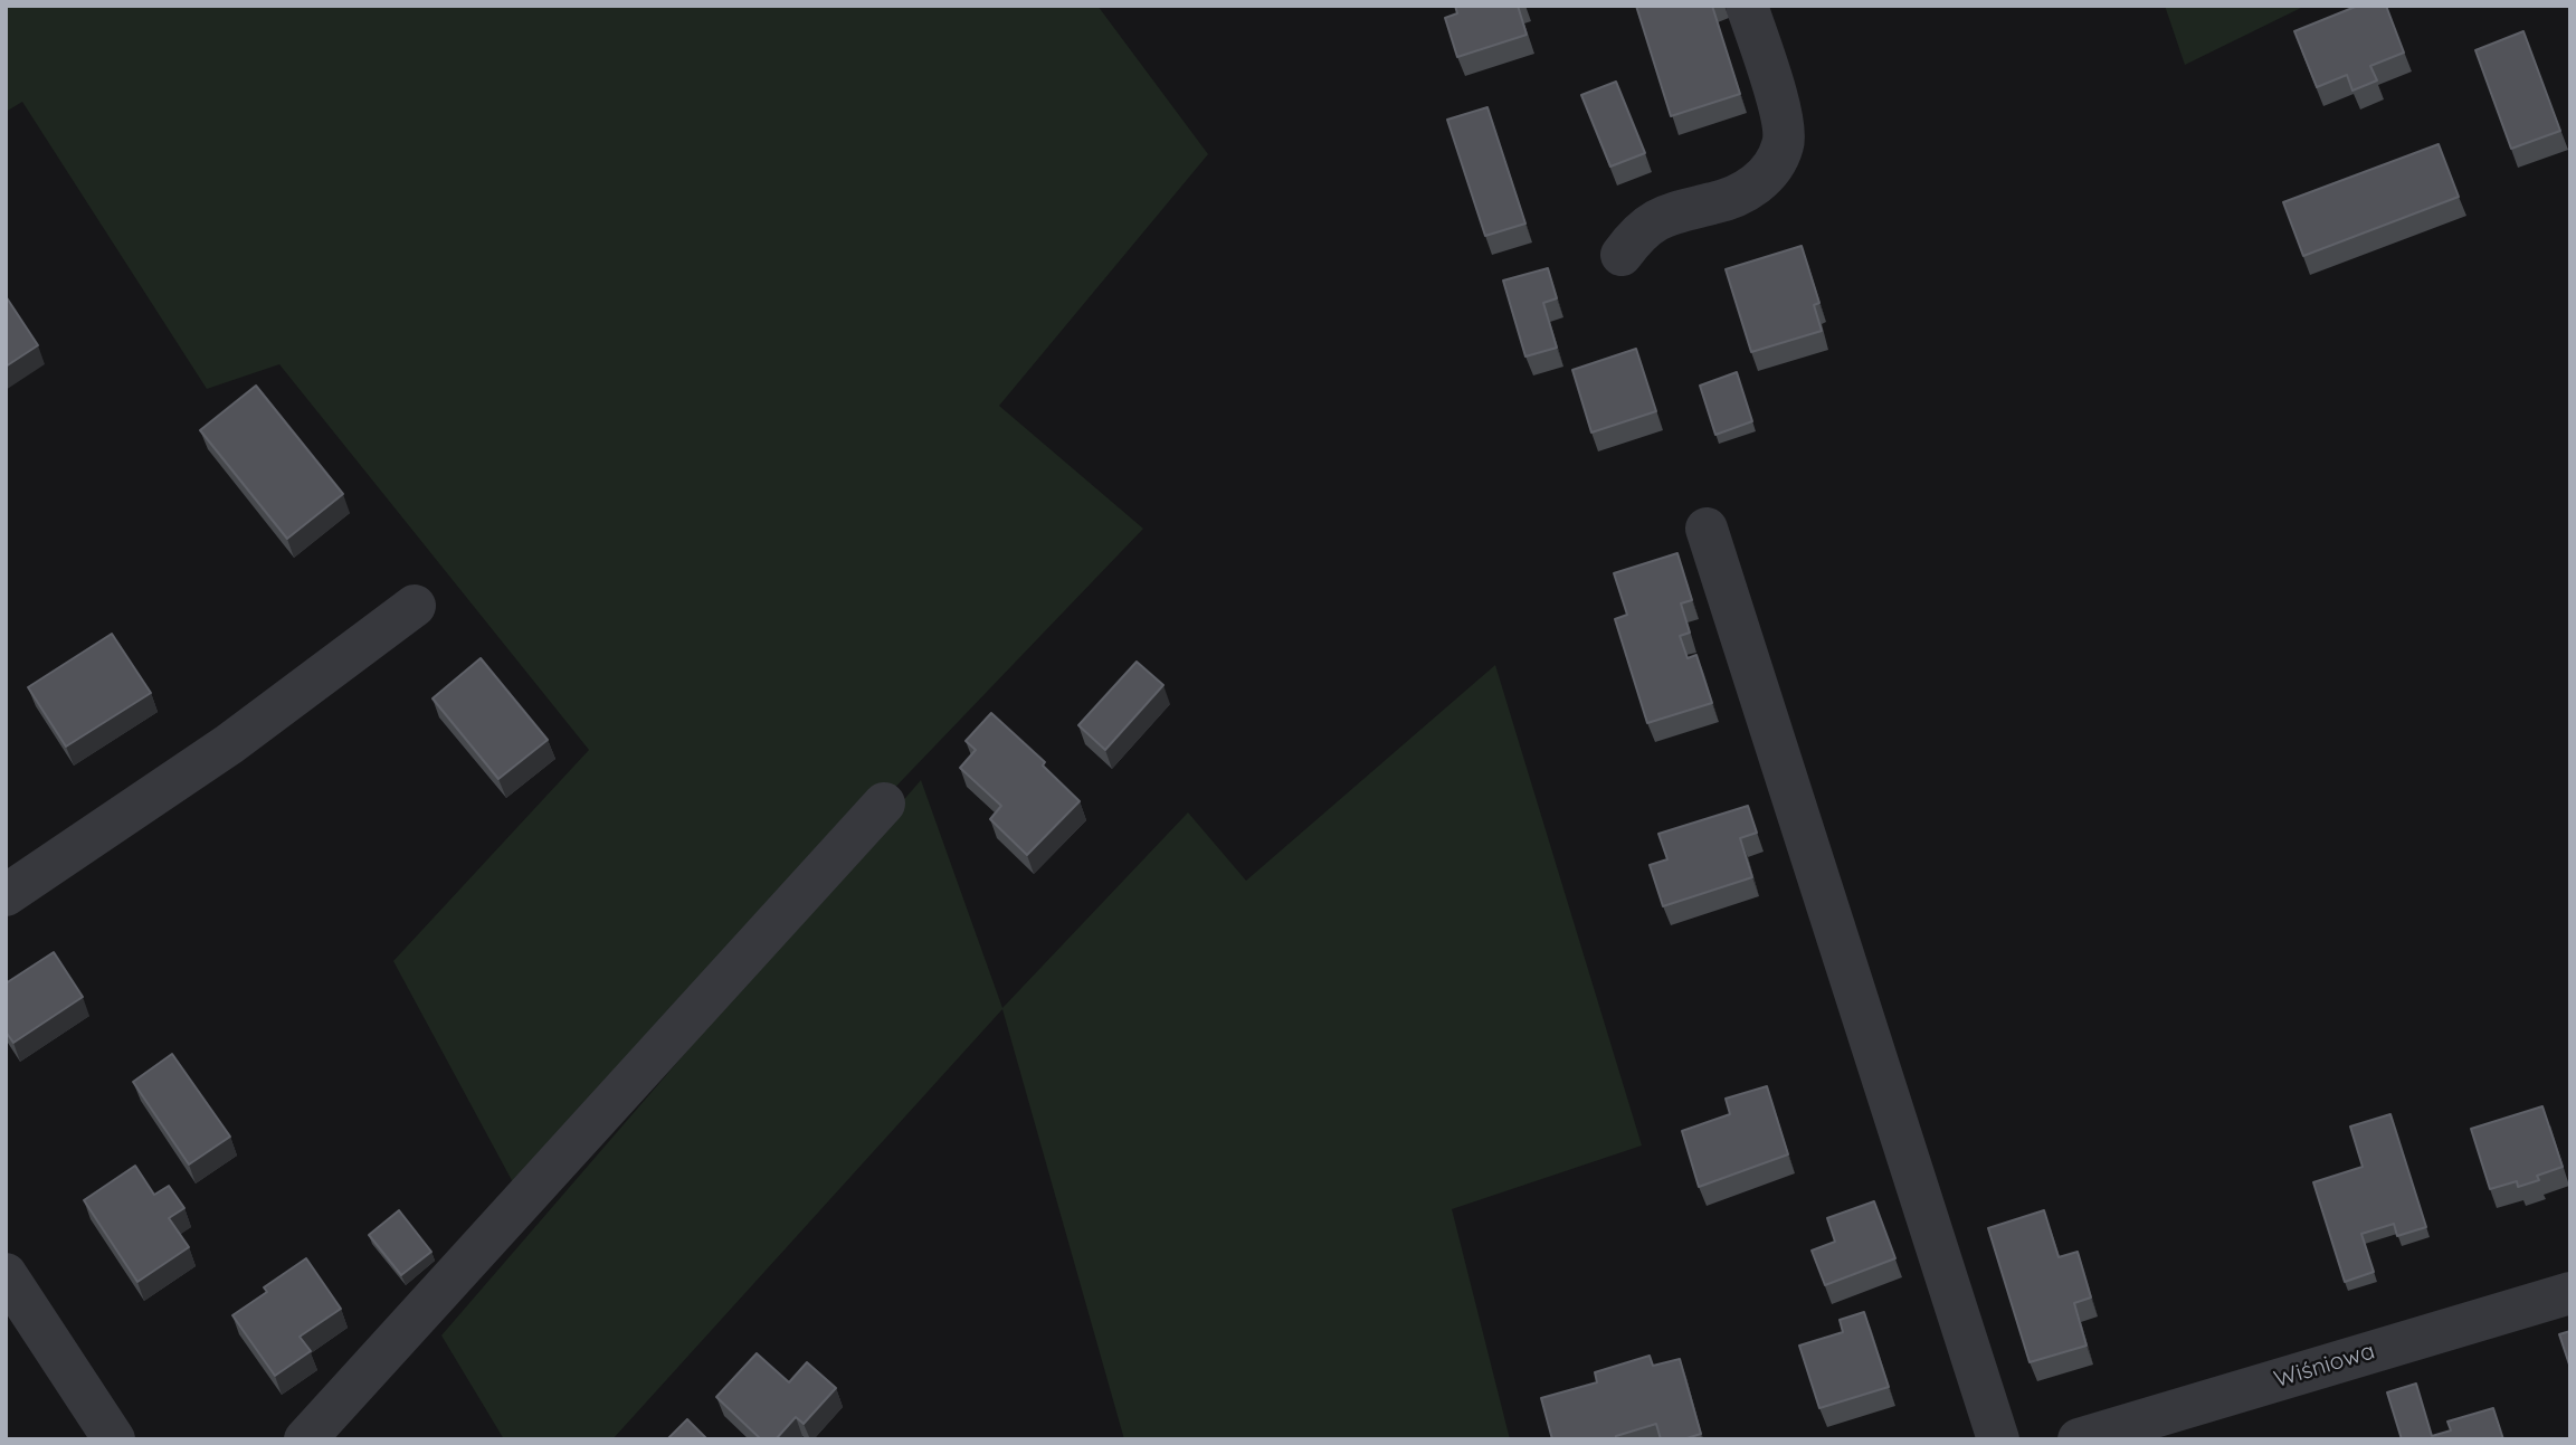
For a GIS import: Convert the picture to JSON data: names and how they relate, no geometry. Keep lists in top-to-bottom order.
{
  "streets": {
    "street": ["Wiśniowa"]
  }
}
